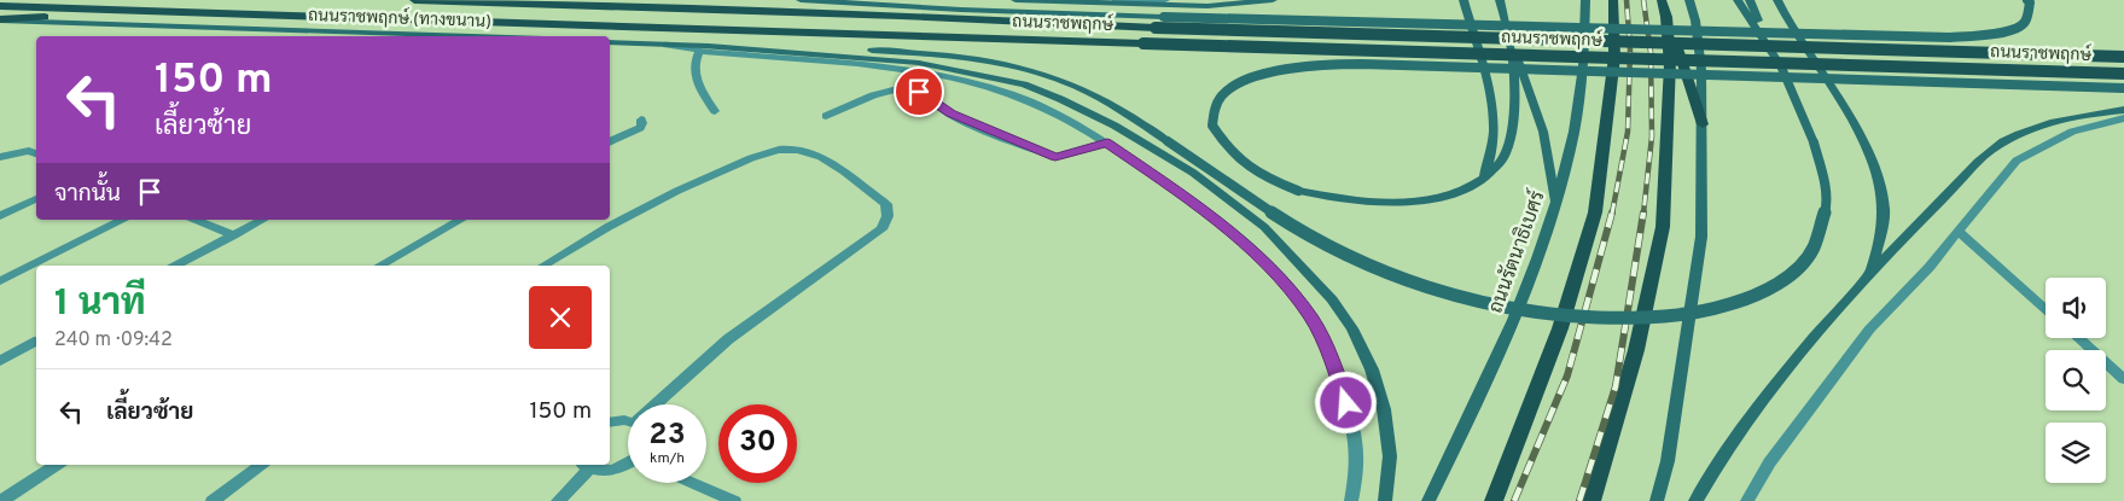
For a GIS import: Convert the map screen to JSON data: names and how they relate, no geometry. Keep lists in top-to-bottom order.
{
  "streets": {
    "main road": ["ถนนราชพฤกษ์ (ทางขนาน)", "ถนนราชพฤกษ์", "ถนนรัตนาธิเบศร์"]
  },
  "page": {
    "turn": ["150 m", "เลี้ยวซ้าย"],
    "then": "จากนั้น",
    "heading": ["1 นาที", "240 m · 09:42"],
    "list": [
      {
        "name": "เลี้ยวซ้าย",
        "value": "150 m"
      }
    ],
    "speed": "23 km/h",
    "limit": "30"
  }
}
